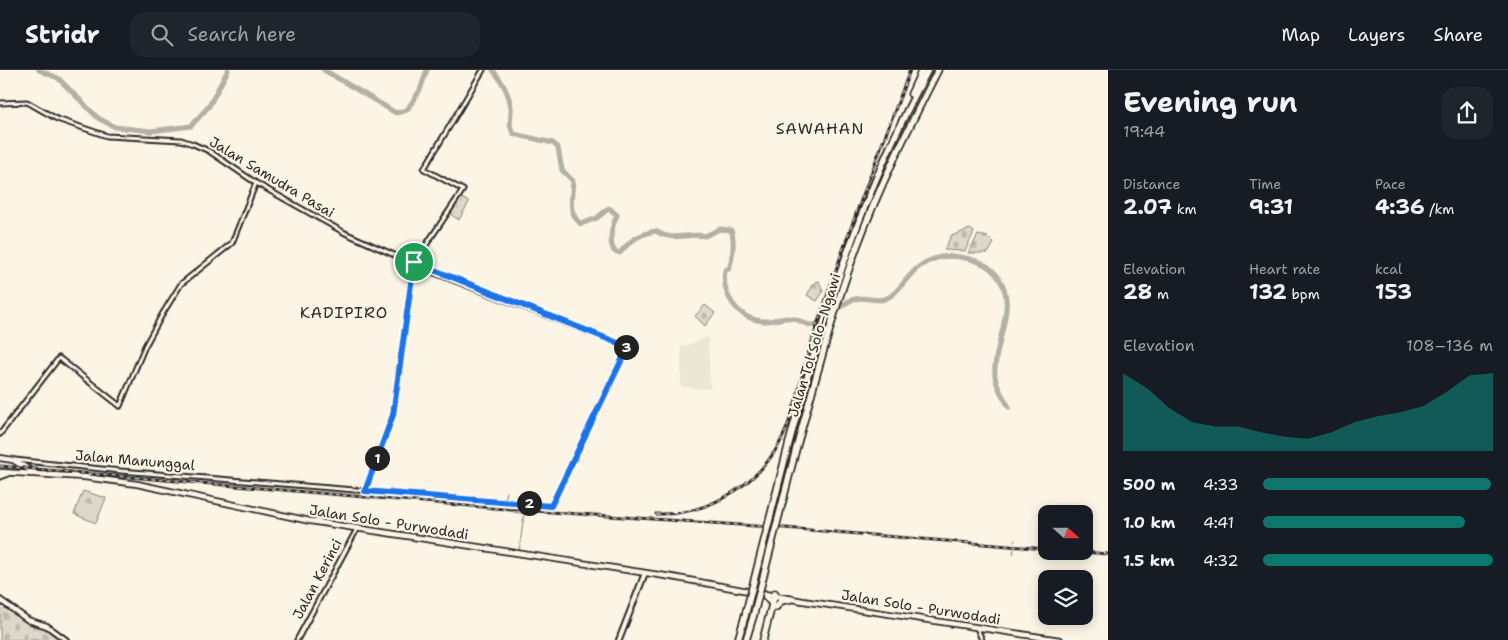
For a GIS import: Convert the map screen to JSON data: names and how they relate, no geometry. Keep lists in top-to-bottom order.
{
  "streets": {
    "highway": ["Jalan Tol Solo–Ngawi"],
    "main road": ["Jalan Manunggal", "Jalan Solo - Purwodadi"],
    "street": ["Jalan Samudra Pasai", "Jalan Kerinci"]
  },
  "crossings": [
    ["Jalan Samudra Pasai", "Jalan Manunggal"],
    ["Jalan Manunggal", "Jalan Solo - Purwodadi"],
    ["Jalan Solo - Purwodadi", "Jalan Kerinci"]
  ],
  "districts": ["SAWAHAN", "KADIPIRO"],
  "north": "right",
  "page": {
    "header": "Stridr",
    "search": "Search here",
    "nav": ["Map", "Layers", "Share"],
    "heading": ["Evening run", "19:44"],
    "stats": [
      ["Distance", "2.07 km"],
      ["Time", "9:31"],
      ["Pace", "4:36 /km"],
      ["Elevation", "28 m"],
      ["Heart rate", "132 bpm"],
      ["kcal", "153"]
    ],
    "chart": ["Elevation", "108–136 m"],
    "pins": ["3", "1", "2"],
    "list": [
      {
        "name": "500 m",
        "note": "4:33"
      },
      {
        "name": "1.0 km",
        "note": "4:41"
      },
      {
        "name": "1.5 km",
        "note": "4:32"
      }
    ]
  }
}
